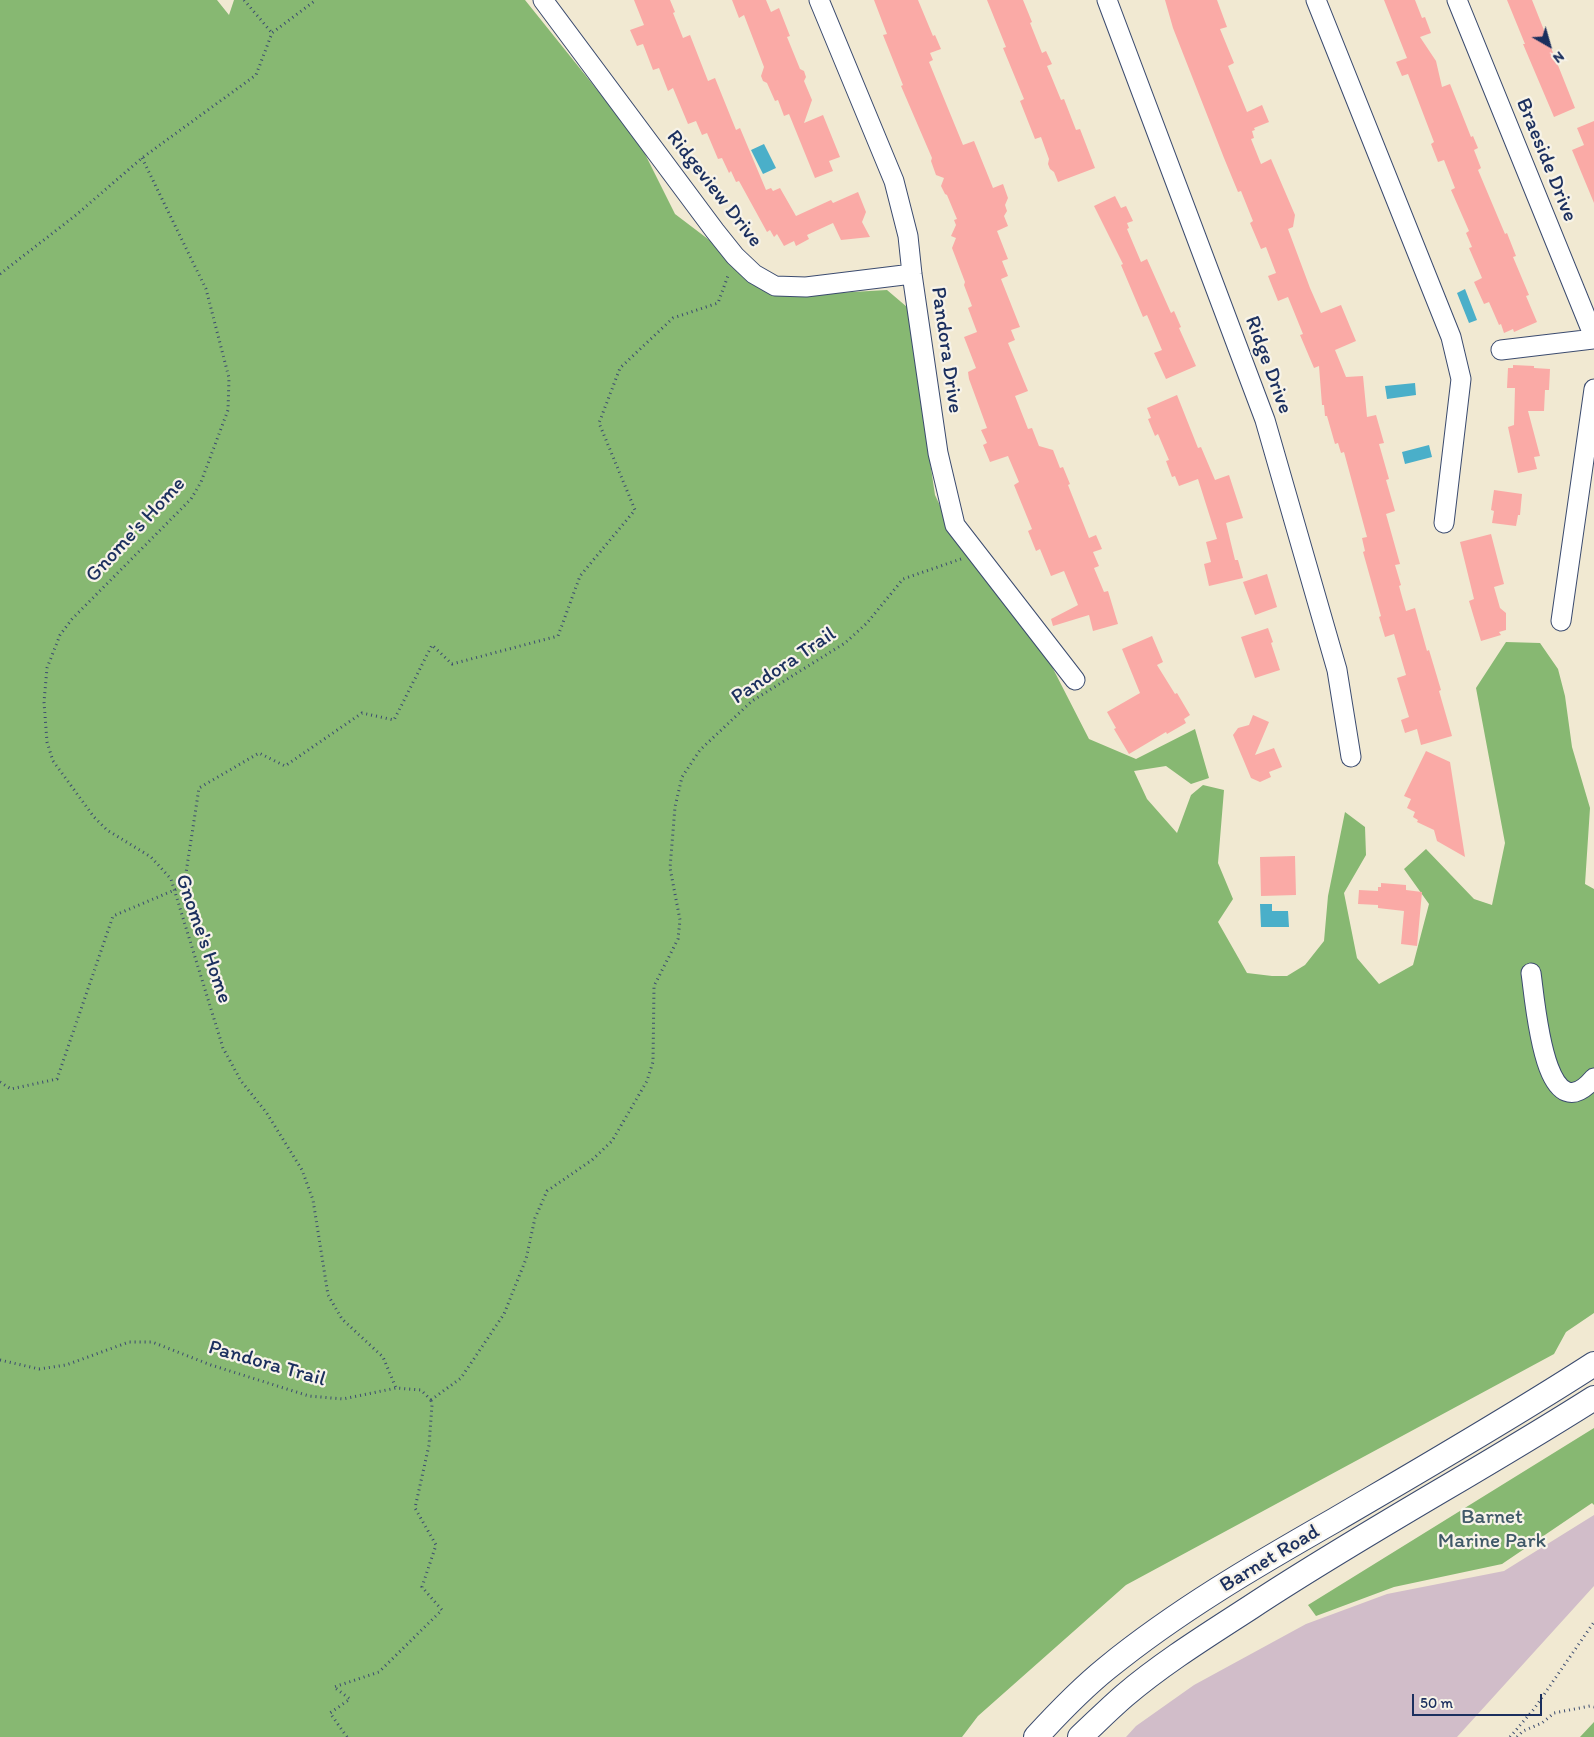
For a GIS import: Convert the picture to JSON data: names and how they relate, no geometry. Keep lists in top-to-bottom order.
{
  "streets": {
    "main road": ["Barnet Road"],
    "street": [
      "Braeside Drive",
      "Ridgeview Drive",
      "Pandora Drive",
      "Ridge Drive"
    ],
    "path": ["Gnome's Home", "Pandora Trail"]
  },
  "crossings": [
    ["Ridgeview Drive", "Pandora Drive"],
    ["Pandora Drive", "Pandora Trail"],
    ["Gnome's Home", "Pandora Trail"]
  ],
  "parks": ["Barnet Marine Park"],
  "scale_bar": "50 m",
  "north": "bottom right"
}
